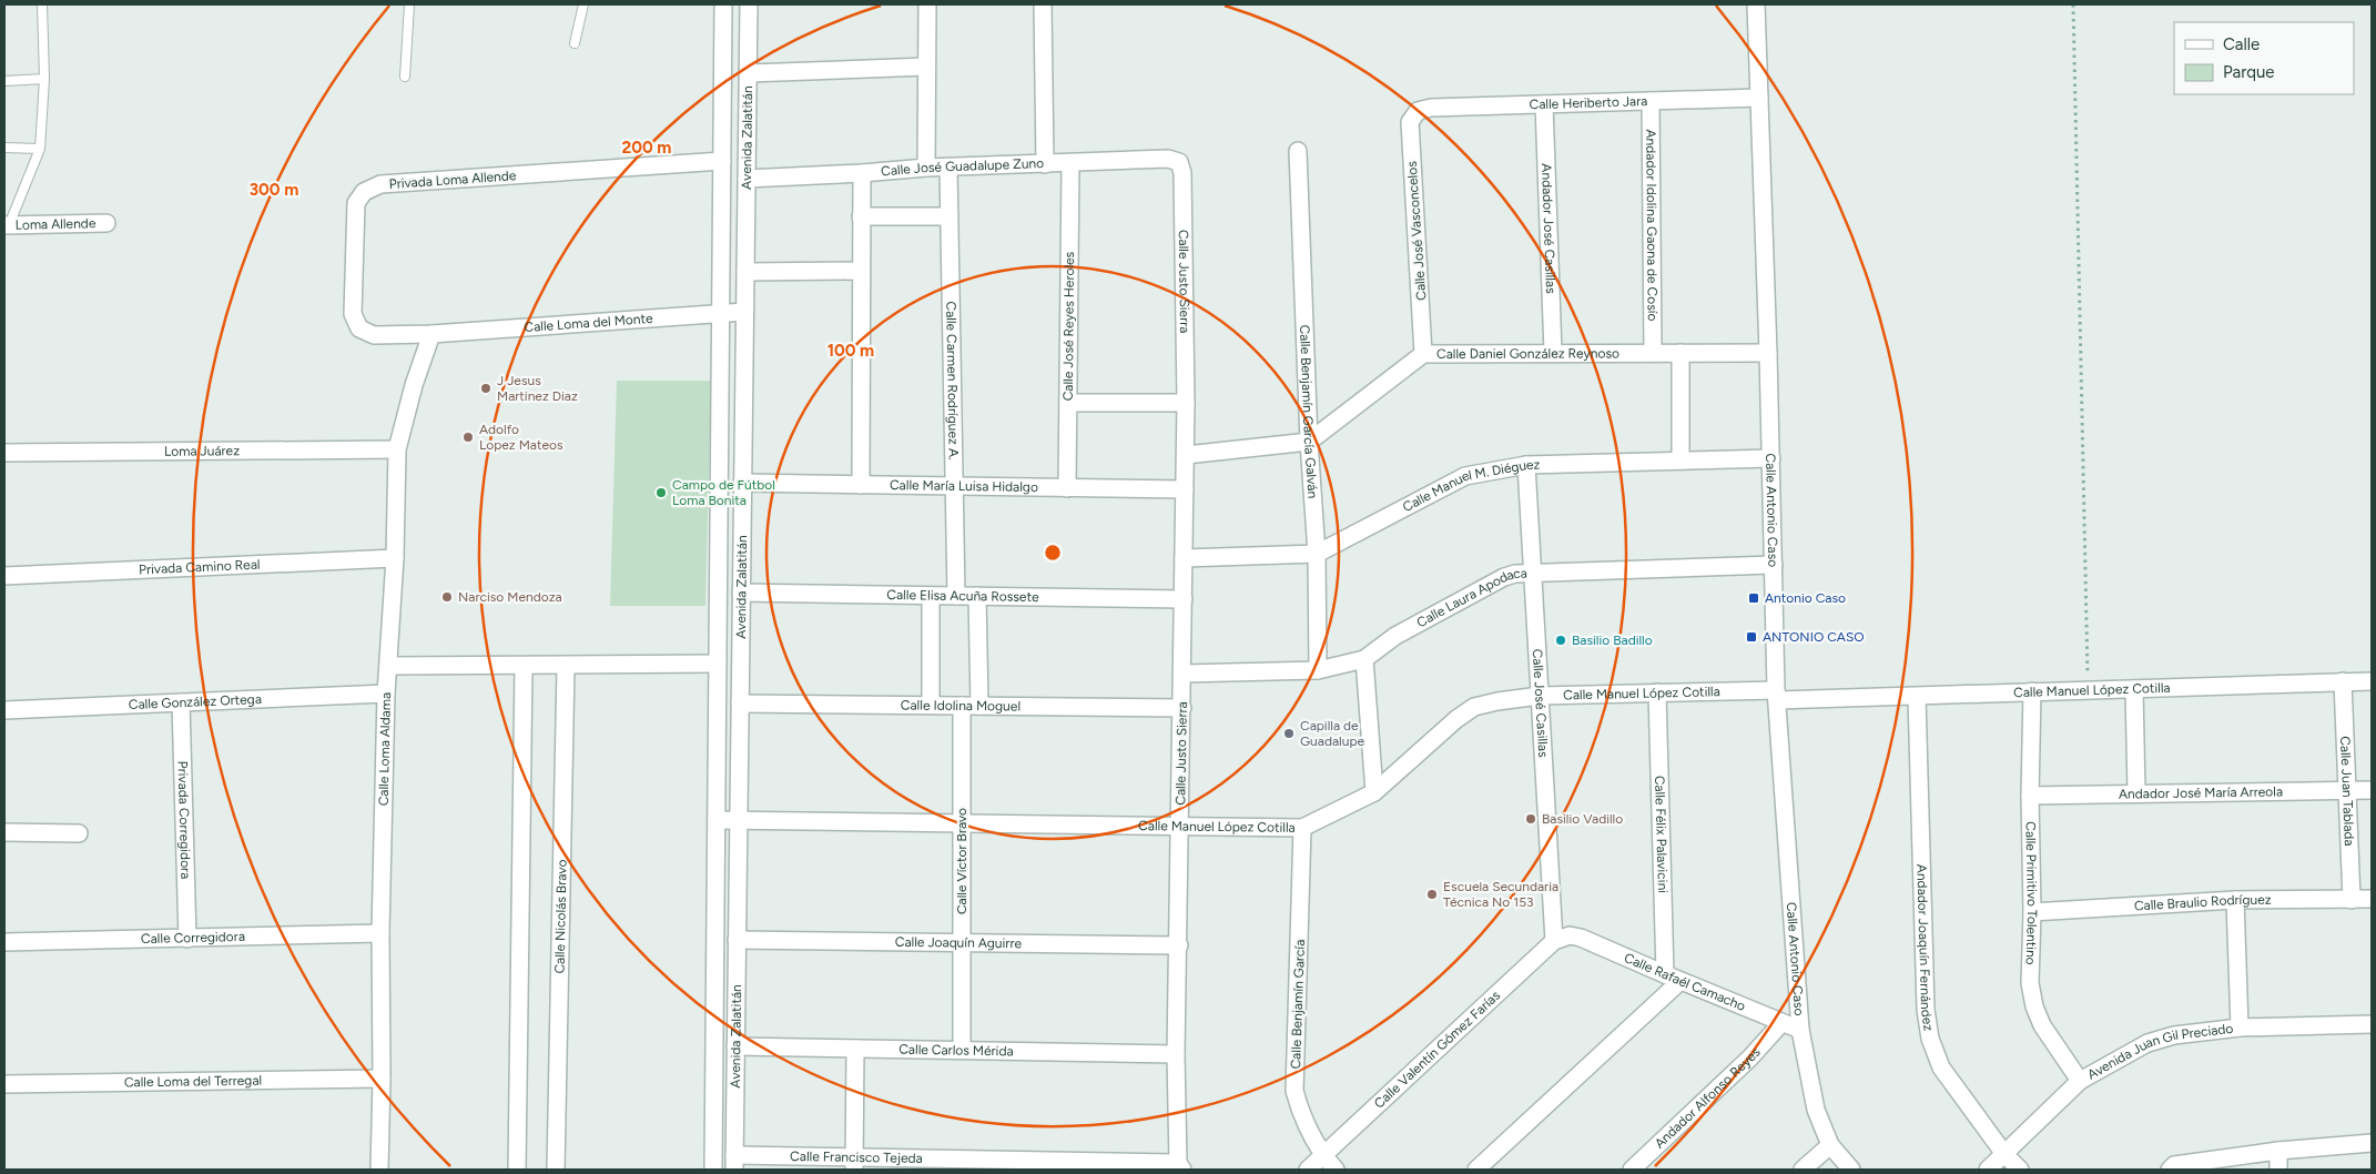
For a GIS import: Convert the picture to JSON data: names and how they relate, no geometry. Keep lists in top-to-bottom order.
{
  "streets": {
    "street": [
      "Calle Heriberto Jara",
      "Avenida Zalatitán",
      "Calle José Guadalupe Zuno",
      "Privada Loma Allende",
      "Loma Allende",
      "Andador Idolina Gaona de Cosío",
      "Andador José Casillas",
      "Calle José Vasconcelos",
      "Calle Justo Sierra",
      "Calle Loma del Monte",
      "Calle José Reyes Heroles",
      "Calle Daniel González Reynoso",
      "Calle Carmen Rodríguez A.",
      "Calle Benjamín García Galván",
      "Loma Juárez",
      "Calle María Luisa Hidalgo",
      "Calle Manuel M. Diéguez",
      "Calle Antonio Caso",
      "Privada Camino Real",
      "Calle Elisa Acuña Rossete",
      "Calle Laura Apodaca",
      "Calle Manuel López Cotilla",
      "Calle González Ortega",
      "Calle José Casillas",
      "Calle Idolina Moguel",
      "Calle Loma Aldama",
      "Calle Juan Tablada",
      "Andador José María Arreola",
      "Privada Corregidora",
      "Calle Félix Palavicini",
      "Calle Víctor Bravo",
      "Calle Primitivo Tolentino",
      "Calle Braulio Rodríguez",
      "Calle Nicolás Bravo",
      "Calle Corregidora",
      "Calle Joaquín Aguirre",
      "Andador Joaquín Fernández",
      "Calle Rafaél Camacho",
      "Calle Benjamín García",
      "Calle Carlos Mérida",
      "Calle Valentín Gómez Farías",
      "Avenida Juan Gil Preciado",
      "Calle Loma del Terregal",
      "Andador Alfonso Reyes",
      "Calle Francisco Tejeda"
    ]
  },
  "crossings": [
    ["Calle Heriberto Jara", "Andador Idolina Gaona de Cosío"],
    ["Calle Heriberto Jara", "Andador José Casillas"],
    ["Calle Heriberto Jara", "Calle José Vasconcelos"],
    ["Calle Heriberto Jara", "Calle Antonio Caso"],
    ["Avenida Zalatitán", "Calle José Guadalupe Zuno"],
    ["Avenida Zalatitán", "Privada Loma Allende"],
    ["Avenida Zalatitán", "Calle Loma del Monte"],
    ["Avenida Zalatitán", "Calle María Luisa Hidalgo"],
    ["Avenida Zalatitán", "Calle Elisa Acuña Rossete"],
    ["Avenida Zalatitán", "Calle Manuel López Cotilla"],
    ["Avenida Zalatitán", "Calle Idolina Moguel"],
    ["Avenida Zalatitán", "Calle Joaquín Aguirre"],
    ["Avenida Zalatitán", "Calle Carlos Mérida"],
    ["Avenida Zalatitán", "Calle Francisco Tejeda"],
    ["Calle José Guadalupe Zuno", "Calle Justo Sierra"],
    ["Calle José Guadalupe Zuno", "Calle José Reyes Heroles"],
    ["Calle José Guadalupe Zuno", "Calle Carmen Rodríguez A."],
    ["Privada Loma Allende", "Calle Loma del Monte"],
    ["Privada Loma Allende", "Calle Loma Aldama"],
    ["Andador Idolina Gaona de Cosío", "Calle Daniel González Reynoso"],
    ["Andador José Casillas", "Calle Daniel González Reynoso"],
    ["Calle José Vasconcelos", "Calle Daniel González Reynoso"],
    ["Calle Justo Sierra", "Calle María Luisa Hidalgo"],
    ["Calle Justo Sierra", "Calle Manuel M. Diéguez"],
    ["Calle Justo Sierra", "Calle Elisa Acuña Rossete"],
    ["Calle Justo Sierra", "Calle Laura Apodaca"],
    ["Calle Justo Sierra", "Calle Manuel López Cotilla"],
    ["Calle Justo Sierra", "Calle Idolina Moguel"],
    ["Calle Justo Sierra", "Calle Joaquín Aguirre"],
    ["Calle Justo Sierra", "Calle Carlos Mérida"],
    ["Calle Justo Sierra", "Calle Francisco Tejeda"],
    ["Calle Loma del Monte", "Calle Loma Aldama"],
    ["Calle José Reyes Heroles", "Calle María Luisa Hidalgo"],
    ["Calle Daniel González Reynoso", "Calle Benjamín García Galván"],
    ["Calle Daniel González Reynoso", "Calle Antonio Caso"],
    ["Calle Carmen Rodríguez A.", "Calle María Luisa Hidalgo"],
    ["Calle Carmen Rodríguez A.", "Calle Elisa Acuña Rossete"],
    ["Calle Benjamín García Galván", "Calle Manuel M. Diéguez"],
    ["Calle Benjamín García Galván", "Calle Laura Apodaca"],
    ["Loma Juárez", "Calle Loma Aldama"],
    ["Calle Manuel M. Diéguez", "Calle Antonio Caso"],
    ["Calle Manuel M. Diéguez", "Calle José Casillas"],
    ["Calle Antonio Caso", "Calle Laura Apodaca"],
    ["Calle Antonio Caso", "Calle Manuel López Cotilla"],
    ["Calle Antonio Caso", "Calle Rafaél Camacho"],
    ["Privada Camino Real", "Calle Loma Aldama"],
    ["Calle Laura Apodaca", "Calle José Casillas"],
    ["Calle Manuel López Cotilla", "Calle José Casillas"],
    ["Calle Manuel López Cotilla", "Calle Juan Tablada"],
    ["Calle Manuel López Cotilla", "Calle Félix Palavicini"],
    ["Calle Manuel López Cotilla", "Calle Víctor Bravo"],
    ["Calle Manuel López Cotilla", "Calle Primitivo Tolentino"],
    ["Calle Manuel López Cotilla", "Andador Joaquín Fernández"],
    ["Calle Manuel López Cotilla", "Calle Benjamín García"],
    ["Calle González Ortega", "Calle Loma Aldama"],
    ["Calle González Ortega", "Privada Corregidora"],
    ["Calle José Casillas", "Calle Rafaél Camacho"],
    ["Calle José Casillas", "Calle Valentín Gómez Farías"],
    ["Calle Idolina Moguel", "Calle Víctor Bravo"],
    ["Calle Loma Aldama", "Calle Corregidora"],
    ["Calle Loma Aldama", "Calle Loma del Terregal"],
    ["Calle Juan Tablada", "Andador José María Arreola"],
    ["Calle Juan Tablada", "Calle Braulio Rodríguez"],
    ["Andador José María Arreola", "Calle Primitivo Tolentino"],
    ["Privada Corregidora", "Calle Corregidora"],
    ["Calle Félix Palavicini", "Calle Rafaél Camacho"],
    ["Calle Víctor Bravo", "Calle Joaquín Aguirre"],
    ["Calle Víctor Bravo", "Calle Carlos Mérida"],
    ["Calle Primitivo Tolentino", "Calle Braulio Rodríguez"],
    ["Calle Primitivo Tolentino", "Avenida Juan Gil Preciado"],
    ["Andador Joaquín Fernández", "Avenida Juan Gil Preciado"],
    ["Calle Rafaél Camacho", "Calle Valentín Gómez Farías"],
    ["Calle Rafaél Camacho", "Andador Alfonso Reyes"],
    ["Calle Benjamín García", "Calle Valentín Gómez Farías"]
  ],
  "places": {
    "other": [
      "J Jesus Martinez Diaz",
      "Adolfo Lopez Mateos",
      "Campo de Fútbol Loma Bonita",
      "Narciso Mendoza",
      "Basilio Badillo",
      "Capilla de Guadalupe",
      "Basilio Vadillo",
      "Escuela Secundaria Técnica No 153"
    ],
    "transit": ["Antonio Caso", "ANTONIO CASO"]
  },
  "legend": ["Calle", "Parque"],
  "rings": ["200 m", "300 m", "100 m"]
}
